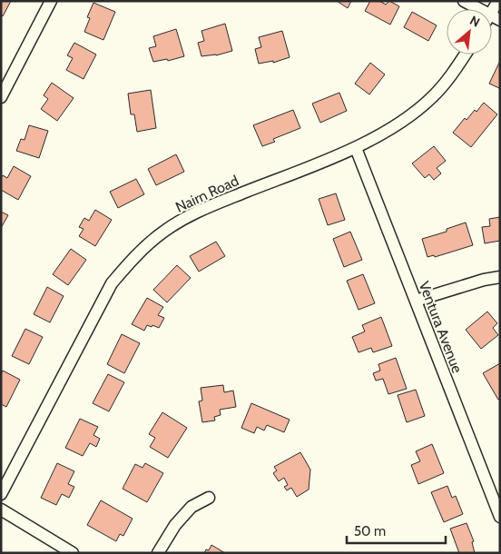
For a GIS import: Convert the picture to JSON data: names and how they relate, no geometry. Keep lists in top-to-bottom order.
{
  "streets": {
    "street": ["Nairn Road", "Ventura Avenue"]
  },
  "crossings": [
    ["Nairn Road", "Ventura Avenue"]
  ],
  "scale_bar": "50 m",
  "north": "top right"
}
